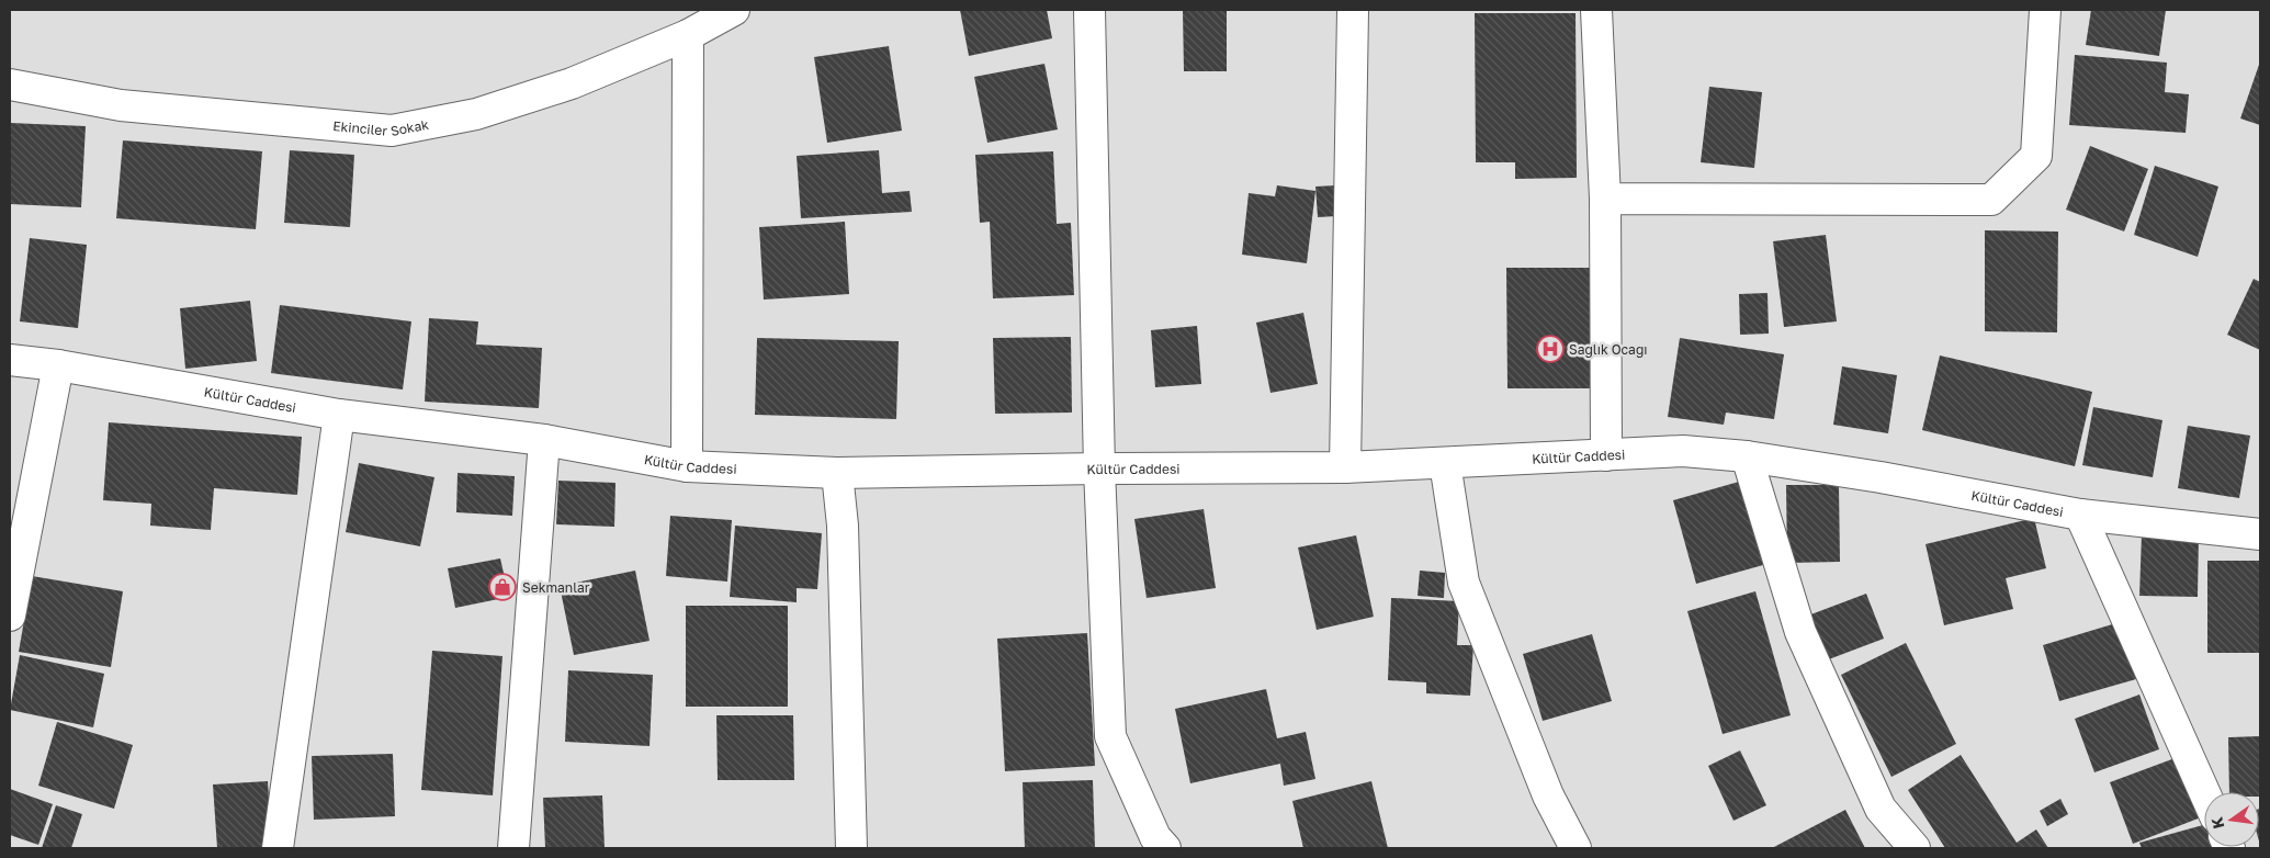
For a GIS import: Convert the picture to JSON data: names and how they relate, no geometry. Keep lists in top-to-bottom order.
{
  "streets": {
    "street": ["Ekinciler Sokak", "Kültür Caddesi"]
  },
  "places": {
    "hospital": ["Saglık Ocagı"],
    "shop": ["Sekmanlar"]
  },
  "north": "left"
}
